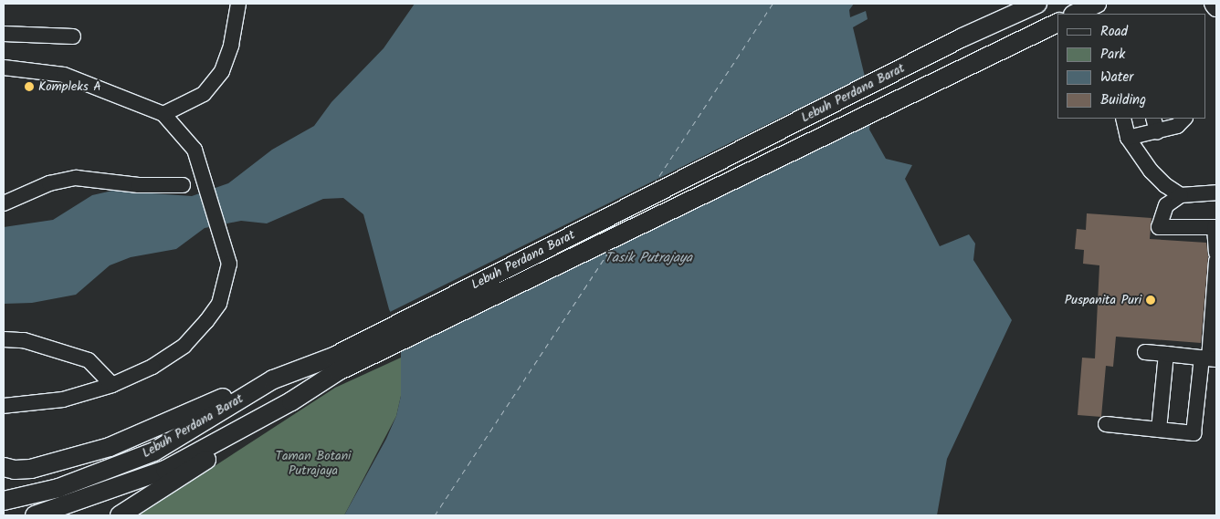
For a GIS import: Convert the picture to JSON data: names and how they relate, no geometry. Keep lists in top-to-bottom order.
{
  "streets": {
    "main road": ["Lebuh Perdana Barat"]
  },
  "water": ["Tasik Putrajaya"],
  "parks": ["Taman Botani Putrajaya"],
  "places": ["Kompleks A", "Puspanita Puri"],
  "legend": [
    "Road",
    "Park",
    "Water",
    "Building"
  ]
}
